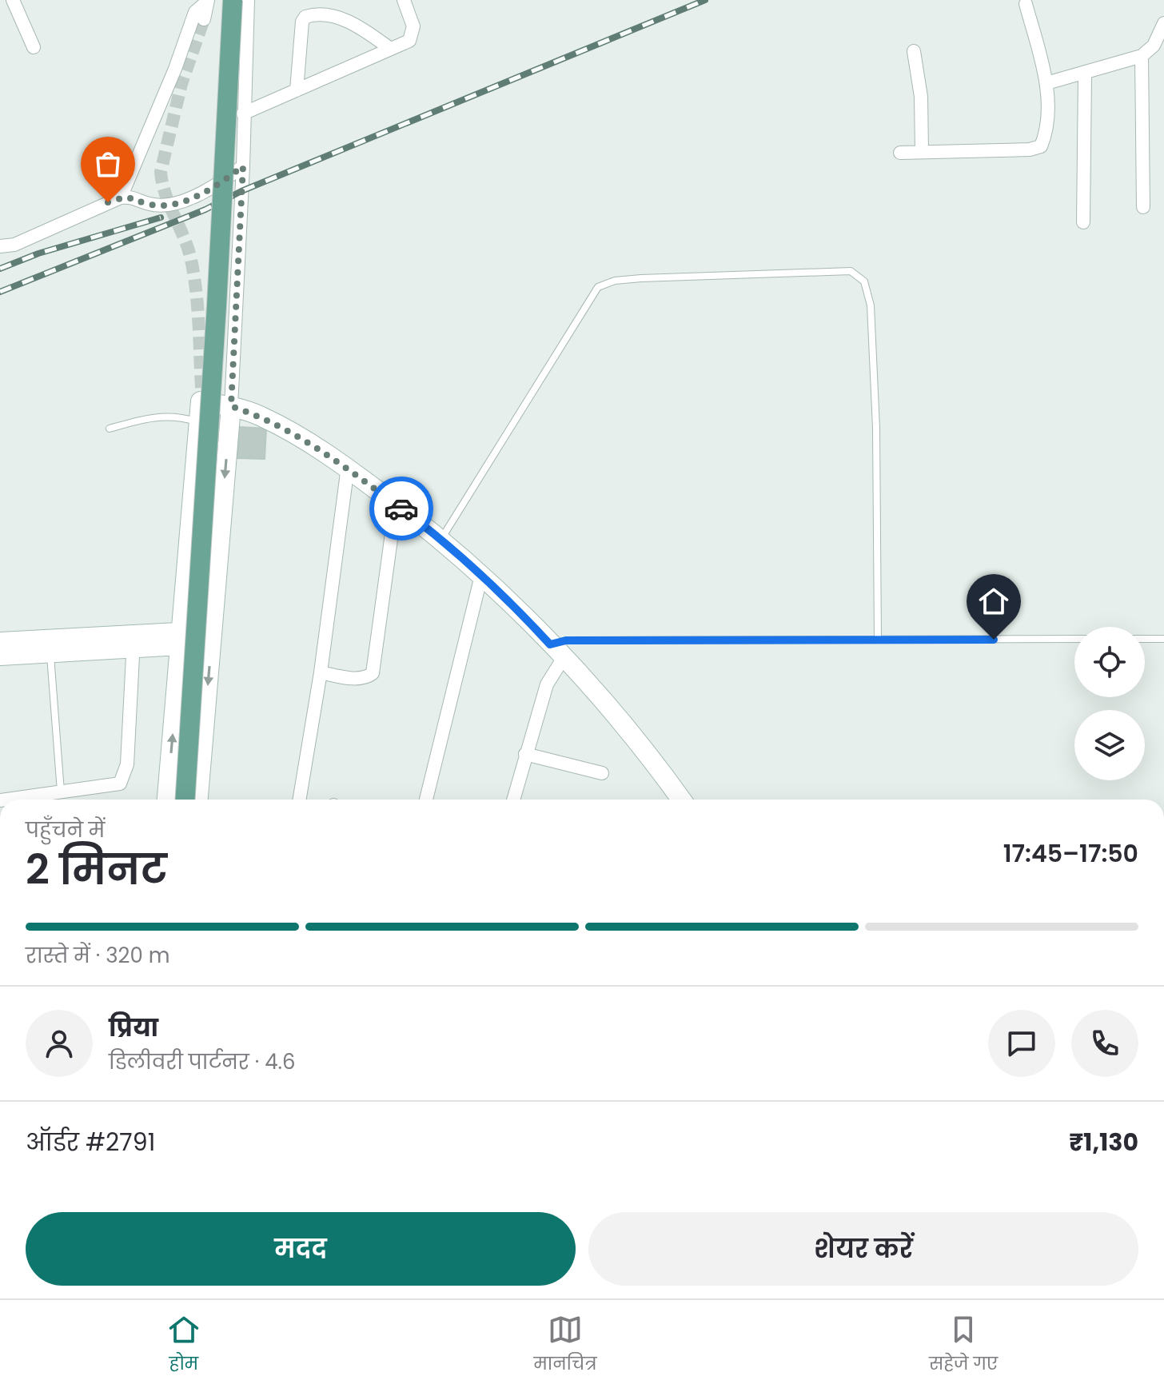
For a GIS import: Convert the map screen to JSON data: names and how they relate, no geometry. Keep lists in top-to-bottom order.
{
  "page": {
    "heading": ["2 मिनट", "पहुँचने में", "17:45–17:50"],
    "panel": [
      "प्रिया",
      "डिलीवरी पार्टनर · 4.6",
      "ऑर्डर #2791",
      "₹1,130"
    ],
    "bar": "रास्ते में · 320 m",
    "buttons": ["मदद", "शेयर करें"],
    "tabs": ["होम", "मानचित्र", "सहेजे गए"]
  }
}
